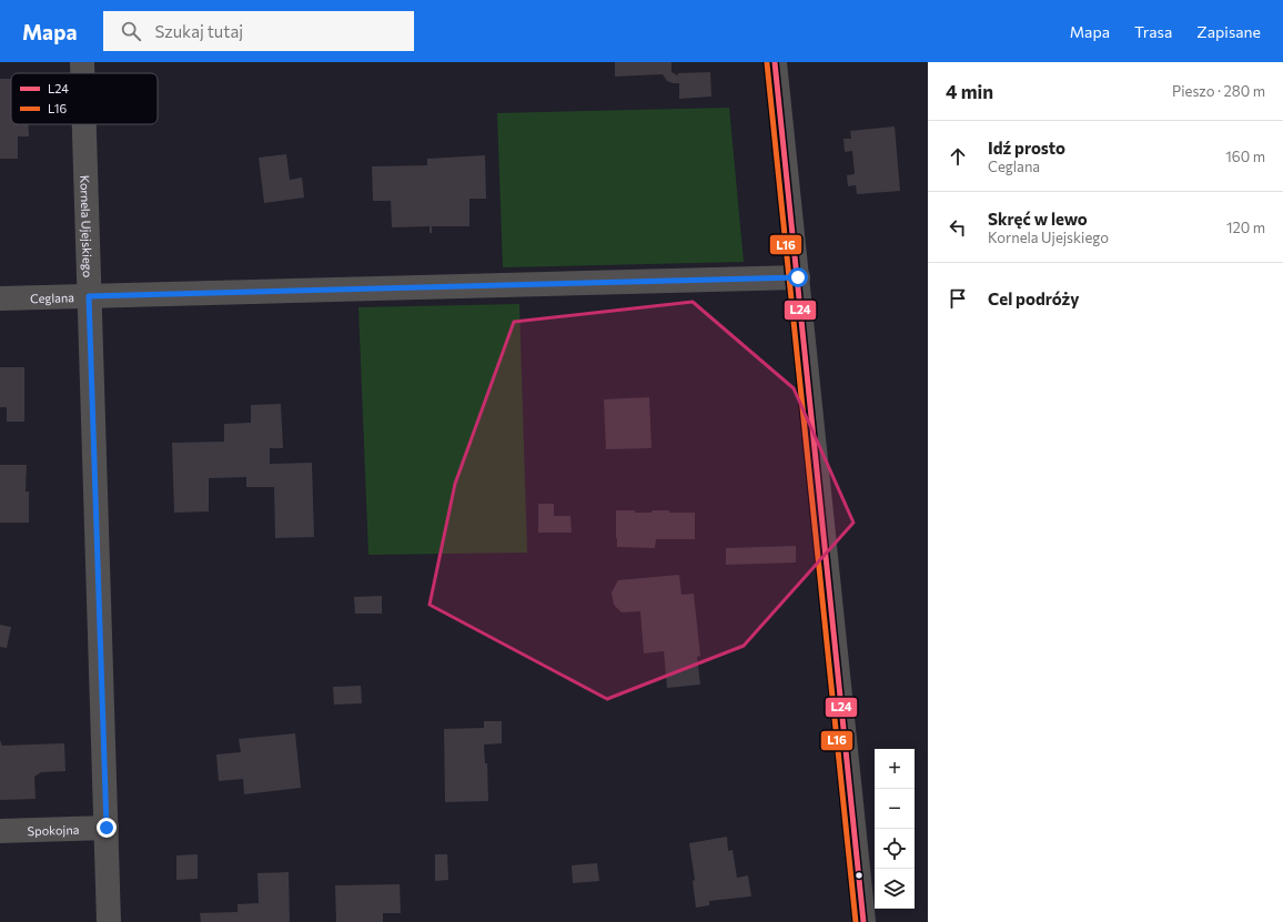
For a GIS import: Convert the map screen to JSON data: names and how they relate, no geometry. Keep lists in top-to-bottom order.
{
  "streets": {
    "street": ["Kornela Ujejskiego", "Ceglana", "Spokojna"]
  },
  "crossings": [
    ["Kornela Ujejskiego", "Ceglana"],
    ["Kornela Ujejskiego", "Spokojna"]
  ],
  "lines": ["transit line L24", "transit line L16"],
  "legend": ["L24", "L16"],
  "page": {
    "header": "Mapa",
    "search": "Szukaj tutaj",
    "nav": ["Mapa", "Trasa", "Zapisane"],
    "heading": ["4 min", "Pieszo · 280 m"],
    "list": [
      ["Idź prosto", "Ceglana", "160 m"],
      ["Skręć w lewo", "Kornela Ujejskiego", "120 m"],
      "Cel podróży"
    ],
    "map_buttons": ["+", "−"]
  }
}
